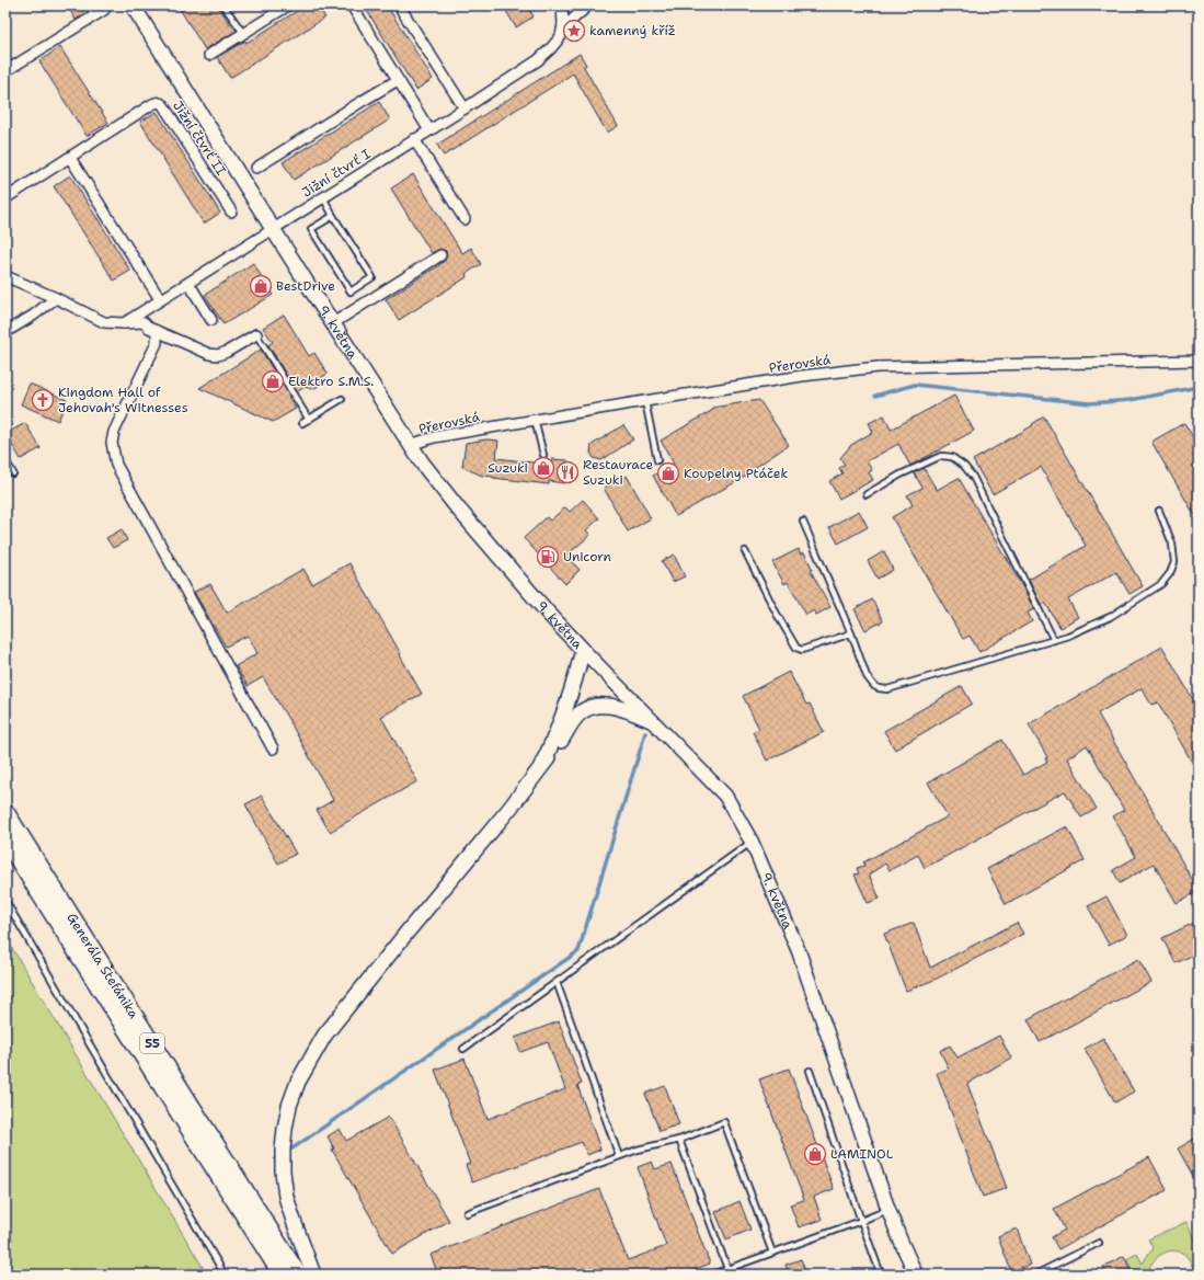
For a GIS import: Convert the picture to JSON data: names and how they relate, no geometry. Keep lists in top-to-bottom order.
{
  "streets": {
    "main road": ["9. května", "Generála Štefánika", "55"],
    "street": ["Jižní čtvrť II", "Jižní čtvrť I", "Přerovská"]
  },
  "crossings": [
    ["Jižní čtvrť I", "9. května"],
    ["9. května", "Přerovská"]
  ],
  "places": {
    "place": ["kamenný kříž"],
    "shop": [
      "BestDrive",
      "Elektro S.M.S.",
      "Suzuki",
      "Koupelny Ptáček",
      "LAMINOL"
    ],
    "church": ["Kingdom Hall of Jehovah's Witnesses"],
    "restaurant": ["Restaurace Suzuki"],
    "fuel station": ["Unicorn"]
  }
}
